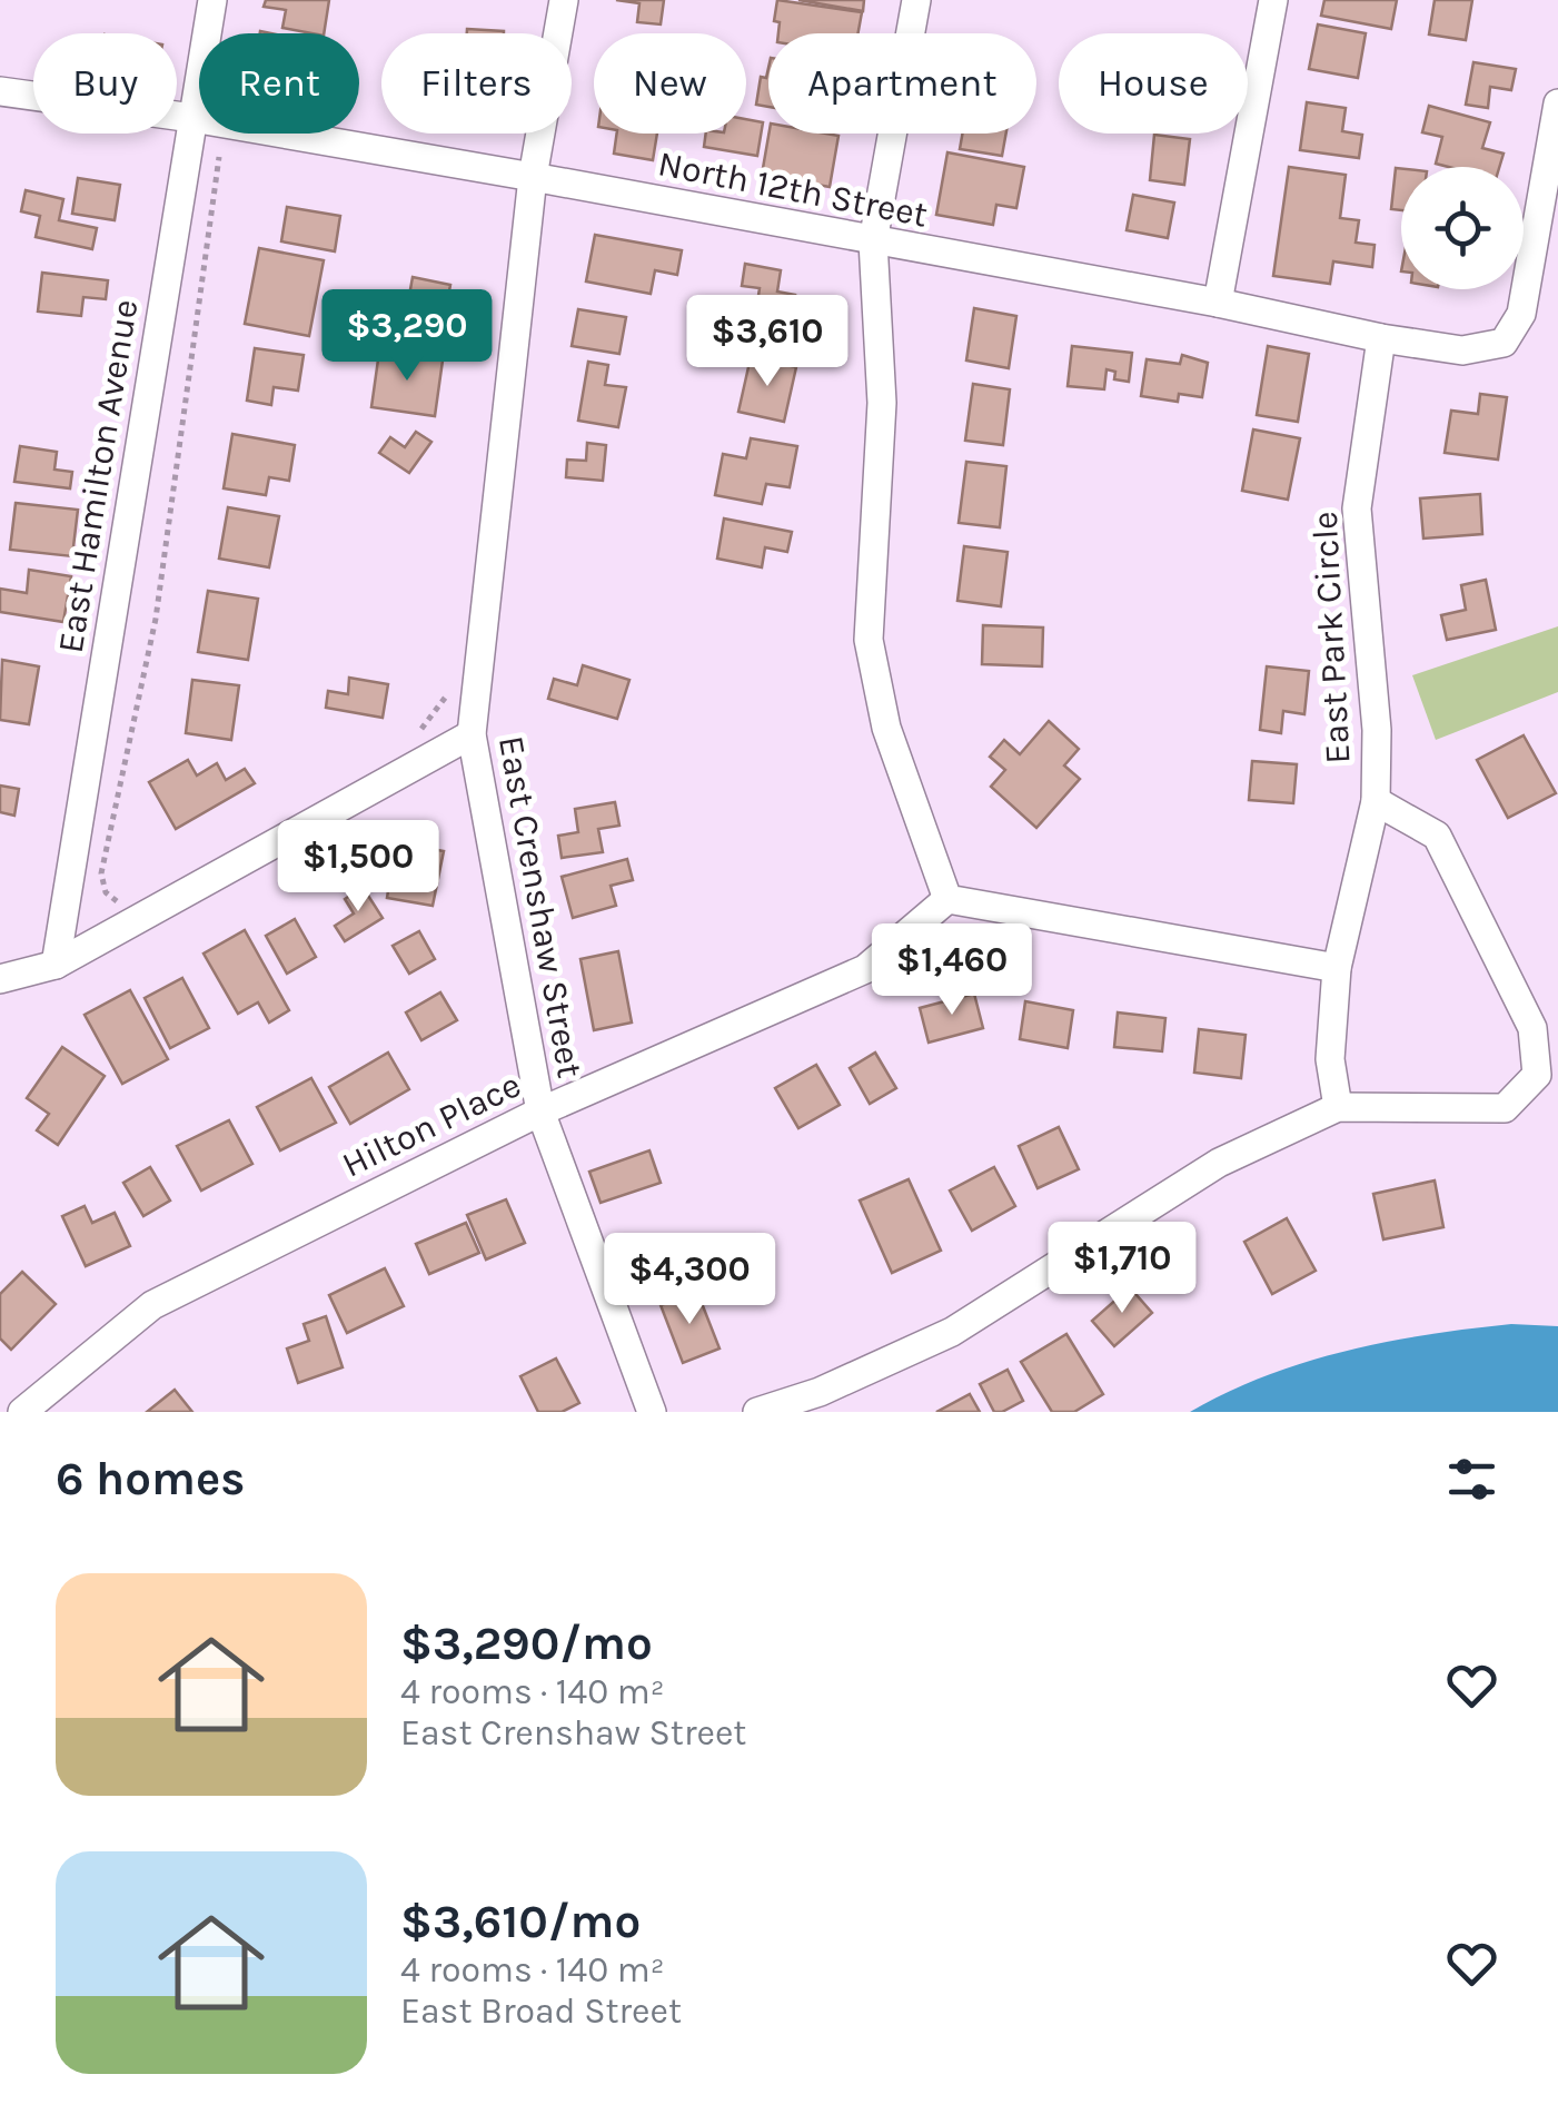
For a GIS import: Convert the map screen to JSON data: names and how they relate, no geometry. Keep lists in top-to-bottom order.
{
  "streets": {
    "street": [
      "North 12th Street",
      "East Hamilton Avenue",
      "East Park Circle",
      "East Crenshaw Street",
      "Hilton Place"
    ]
  },
  "crossings": [
    ["North 12th Street", "East Hamilton Avenue"],
    ["North 12th Street", "East Park Circle"],
    ["North 12th Street", "East Crenshaw Street"],
    ["East Crenshaw Street", "Hilton Place"]
  ],
  "page": {
    "chip": [
      "Buy",
      "Rent",
      "Filters",
      "New",
      "Apartment",
      "House"
    ],
    "price": [
      "$3,290",
      "$3,610",
      "$1,500",
      "$1,460",
      "$1,710",
      "$4,300"
    ],
    "heading": "6 homes",
    "list": [
      {
        "name": "$3,290/mo",
        "note": "4 rooms · 140 m² · East Crenshaw Street"
      },
      {
        "name": "$3,610/mo",
        "note": "4 rooms · 140 m² · East Broad Street"
      }
    ]
  }
}
